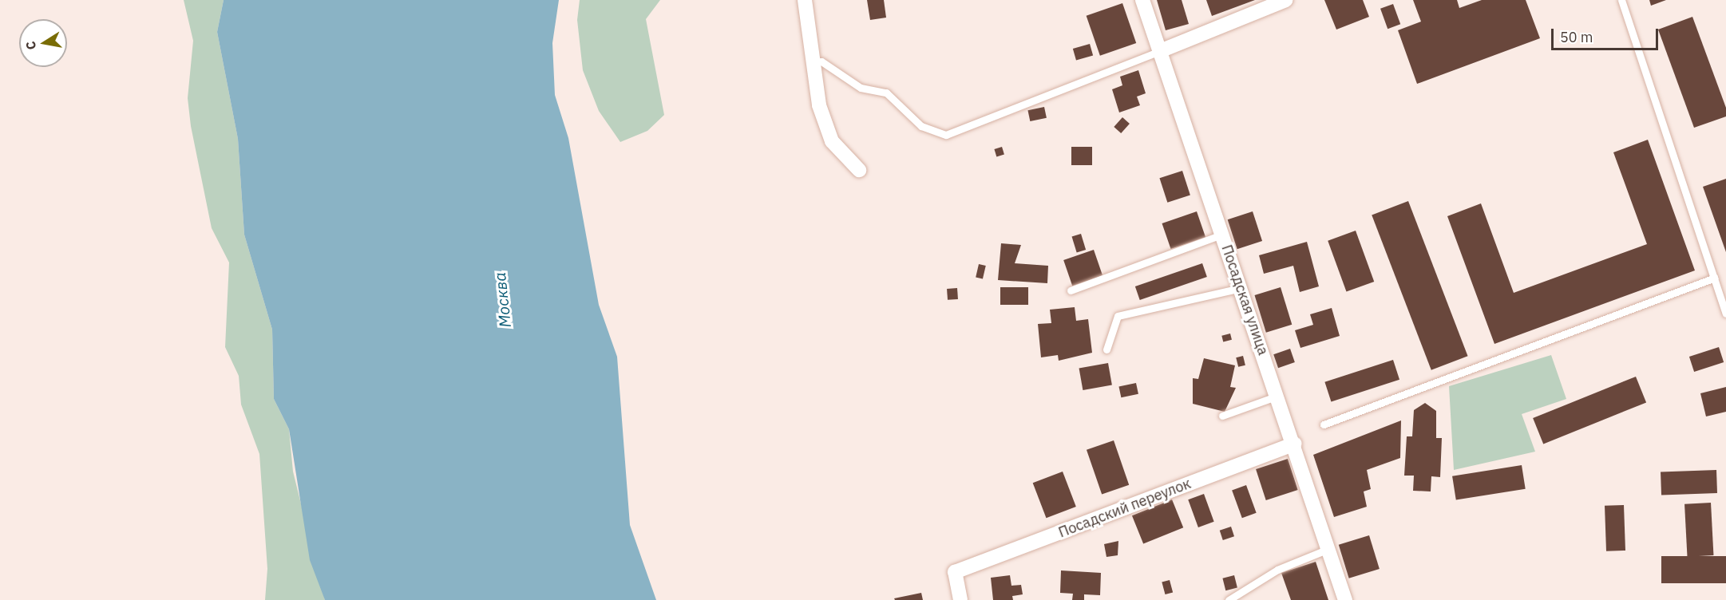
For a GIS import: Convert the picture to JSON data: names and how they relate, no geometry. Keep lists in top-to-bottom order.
{
  "streets": {
    "street": ["Посадская улица", "Посадский переулок"]
  },
  "crossings": [
    ["Посадская улица", "Посадский переулок"]
  ],
  "water": ["Москва"],
  "scale_bar": "50 m",
  "north": "left"
}
